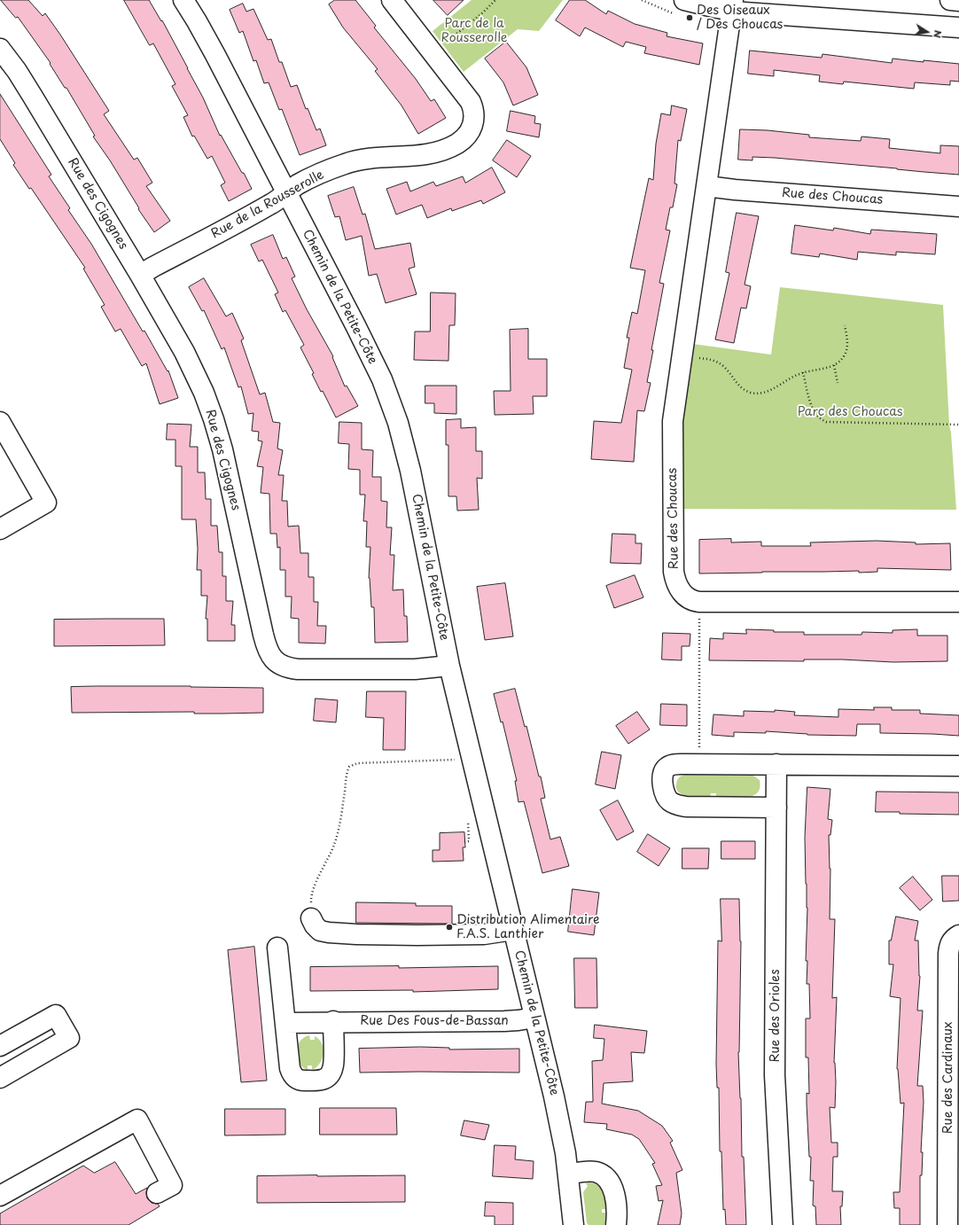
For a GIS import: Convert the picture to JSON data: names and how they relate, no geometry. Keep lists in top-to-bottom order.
{
  "streets": {
    "street": [
      "Rue des Choucas",
      "Rue des Cigognes",
      "Rue de la Rousserolle",
      "Chemin de la Petite-Côte",
      "Rue des Orioles",
      "Rue Des Fous-de-Bassan",
      "Rue des Cardinaux"
    ]
  },
  "crossings": [
    ["Rue des Cigognes", "Rue de la Rousserolle"],
    ["Rue des Cigognes", "Chemin de la Petite-Côte"],
    ["Rue de la Rousserolle", "Chemin de la Petite-Côte"],
    ["Chemin de la Petite-Côte", "Rue Des Fous-de-Bassan"]
  ],
  "parks": ["Parc de la Rousserolle", "Parc des Choucas"],
  "places": ["Des Oiseaux / Des Choucas", "Distribution Alimentaire F.A.S. Lanthier"],
  "north": "right"
}
